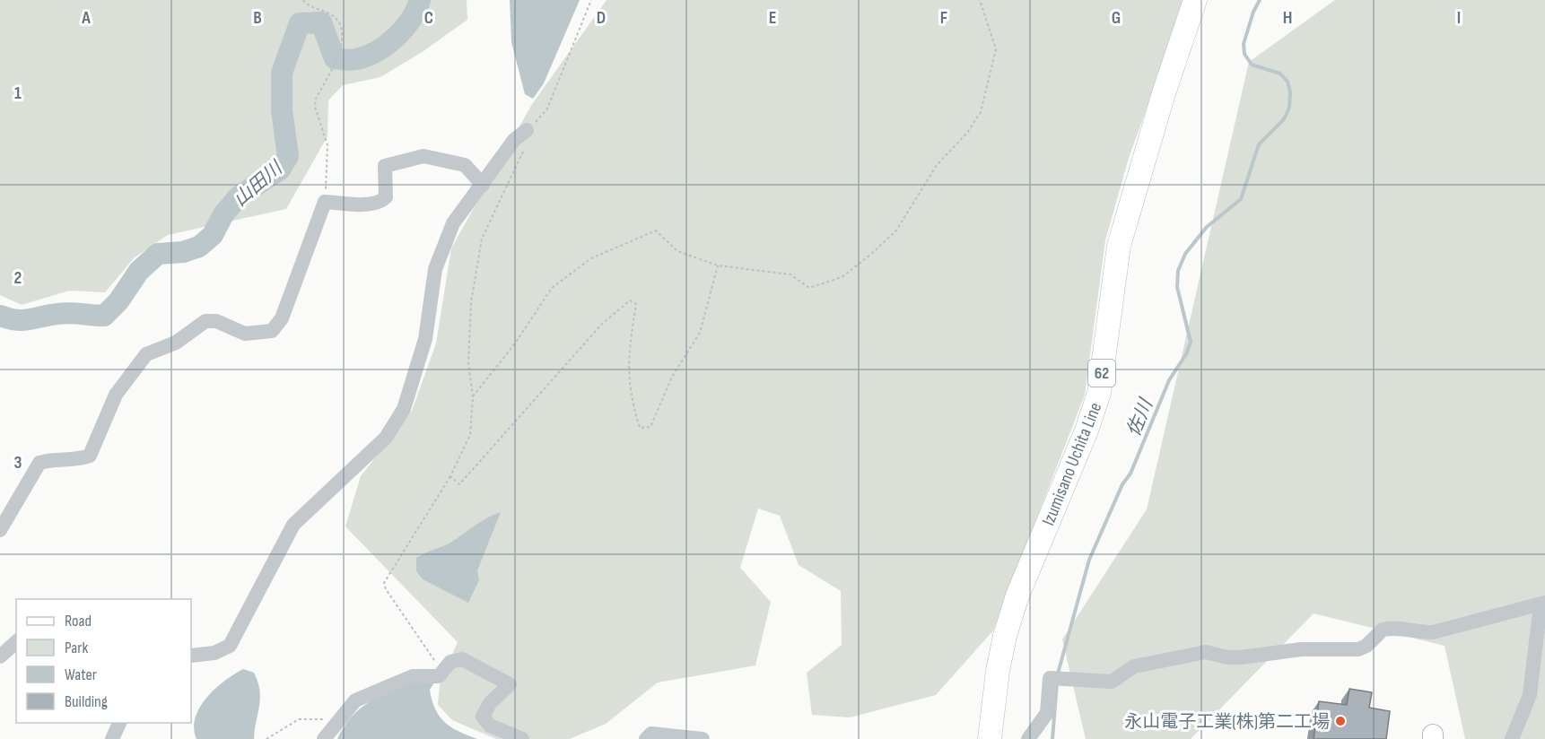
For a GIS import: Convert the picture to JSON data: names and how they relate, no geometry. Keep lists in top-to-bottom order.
{
  "streets": {
    "main road": ["62", "Izumisano Uchita Line"]
  },
  "water": ["山田川", "佐川"],
  "places": ["永山電子工業(株)第二工場"],
  "legend": [
    "Road",
    "Park",
    "Water",
    "Building"
  ],
  "grid": {
    "columns": [
      "A",
      "B",
      "C",
      "D",
      "E",
      "F",
      "G",
      "H",
      "I"
    ],
    "rows": ["1", "2", "3"]
  }
}
